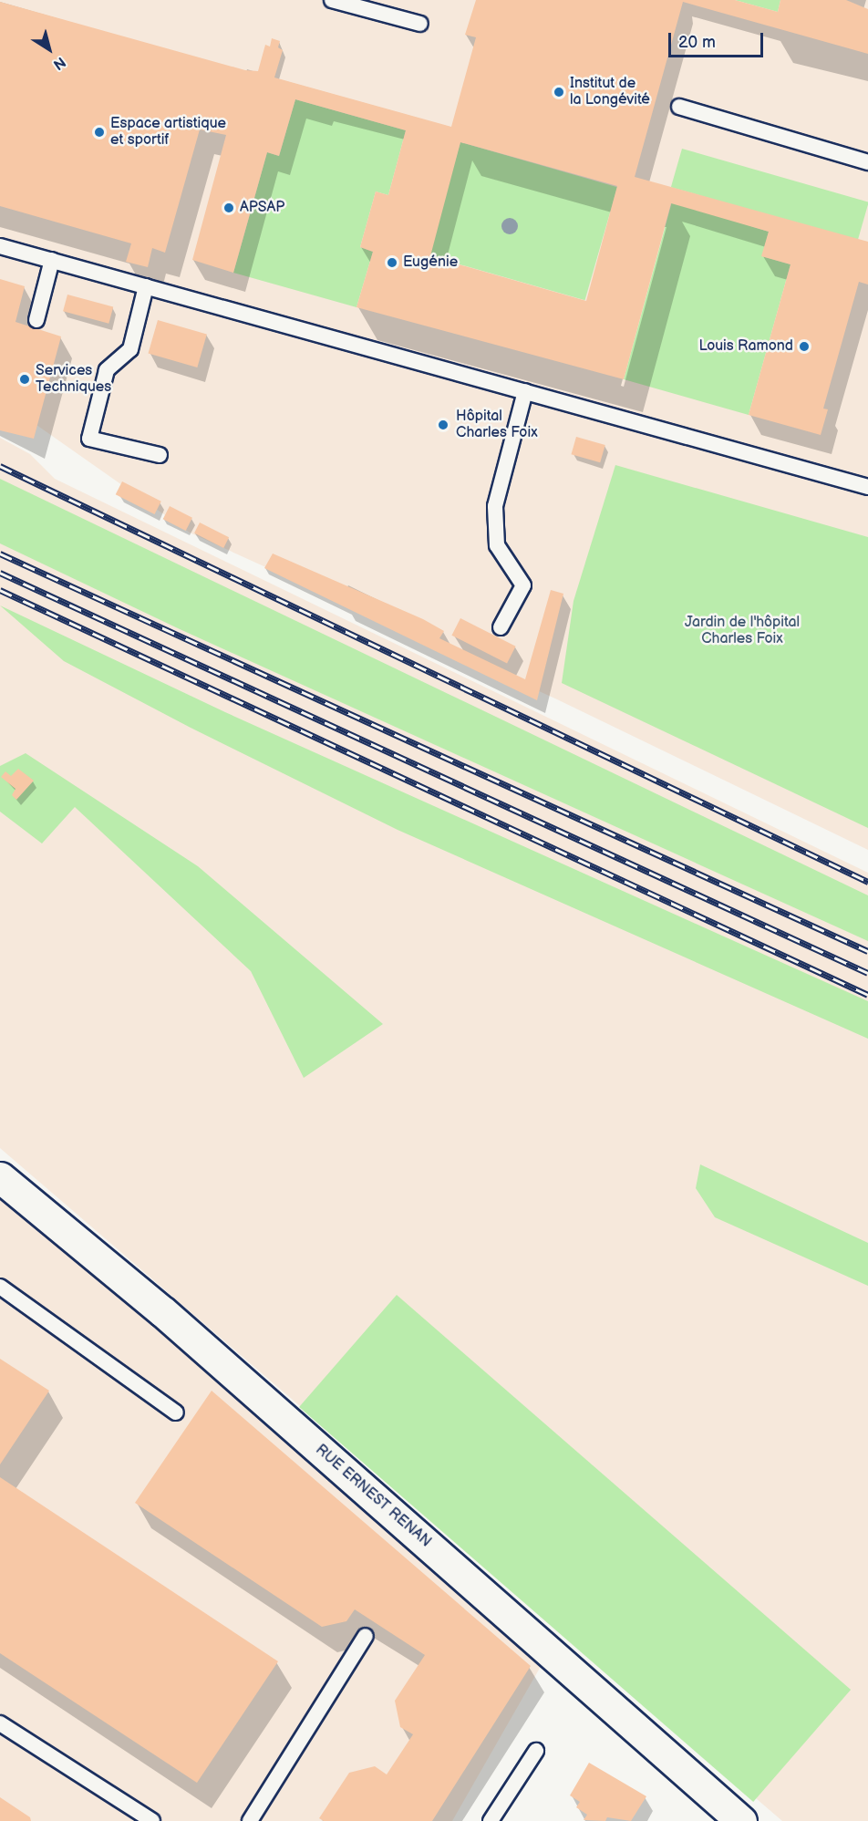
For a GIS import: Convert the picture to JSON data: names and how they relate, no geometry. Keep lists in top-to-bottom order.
{
  "streets": {
    "street": ["RUE ERNEST RENAN"]
  },
  "parks": ["Jardin de l'hôpital Charles Foix"],
  "places": [
    "Institut de la Longévité",
    "Espace artistique et sportif",
    "APSAP",
    "Eugénie",
    "Louis Ramond",
    "Services Techniques",
    "Hôpital Charles Foix"
  ],
  "scale_bar": "20 m",
  "north": "bottom right"
}
